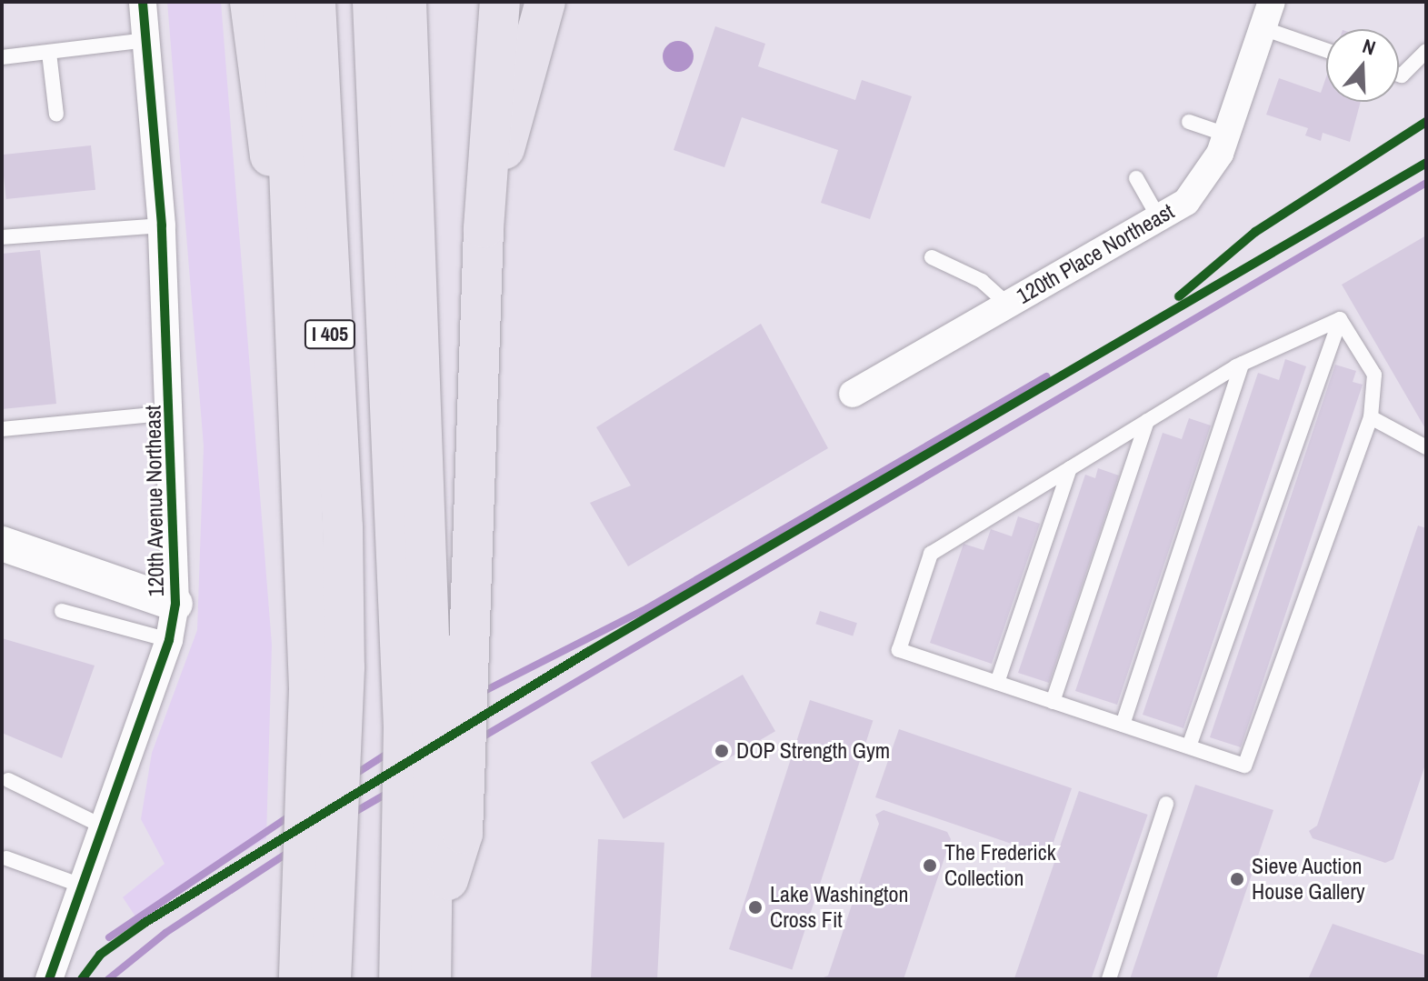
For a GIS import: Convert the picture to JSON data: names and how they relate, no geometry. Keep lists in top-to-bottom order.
{
  "streets": {
    "highway": ["I 405"],
    "street": ["120th Place Northeast", "120th Avenue Northeast"]
  },
  "places": [
    "DOP Strength Gym",
    "The Frederick Collection",
    "Sieve Auction House Gallery",
    "Lake Washington Cross Fit"
  ],
  "north": "top"
}
